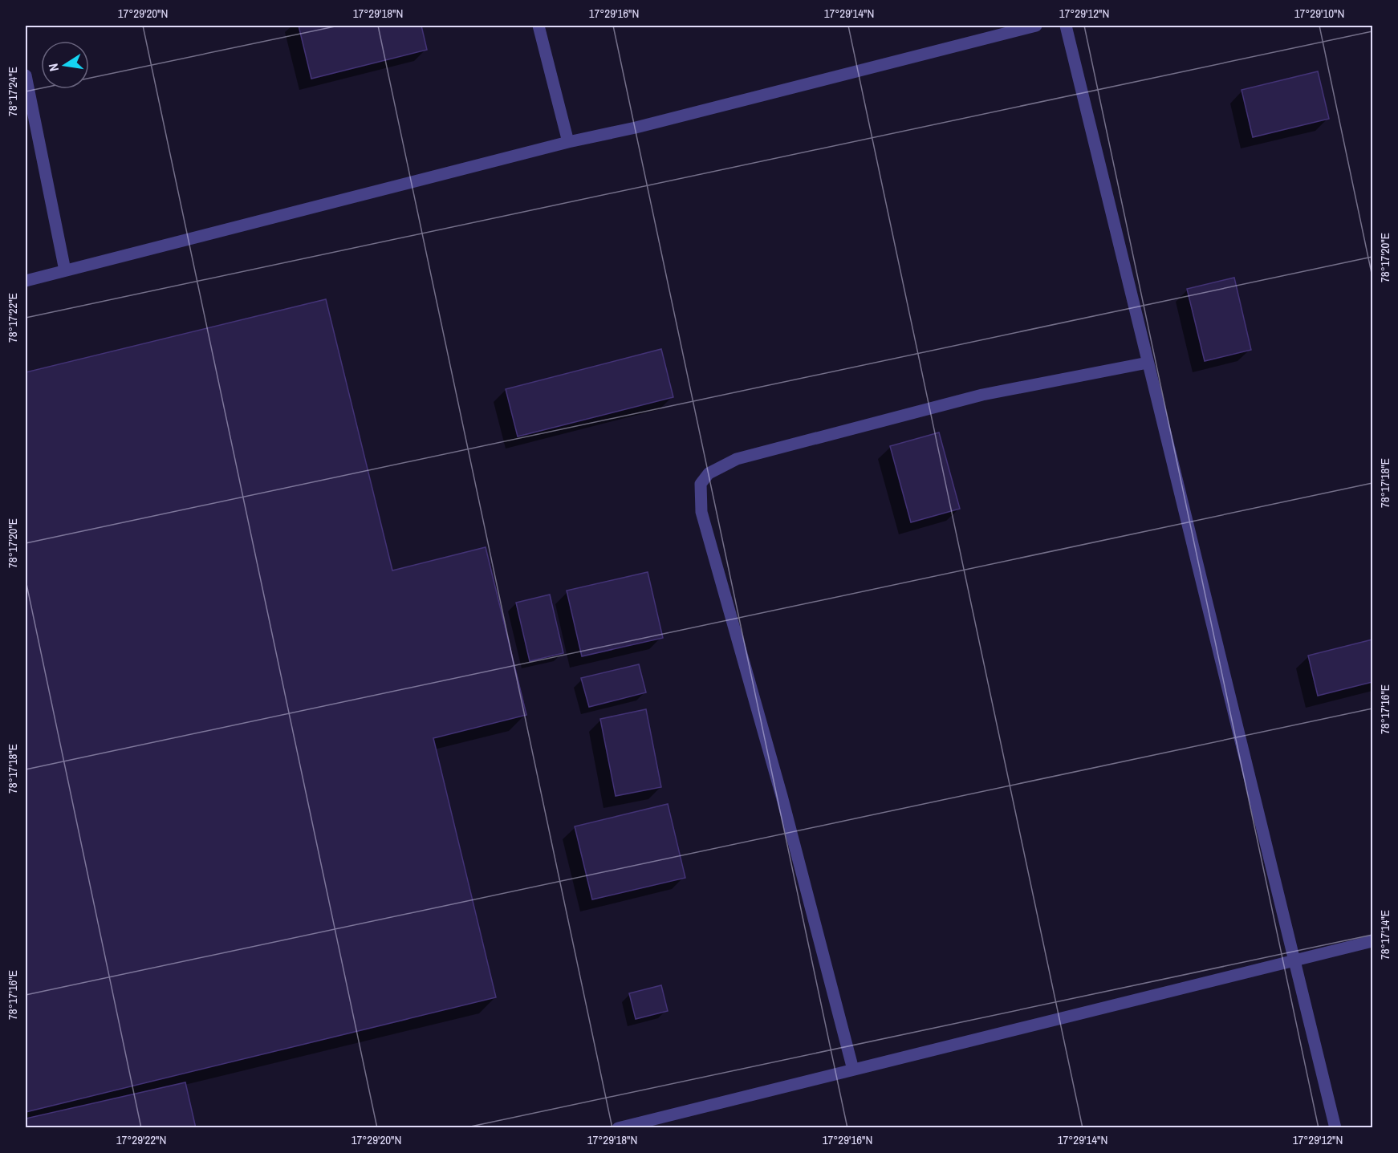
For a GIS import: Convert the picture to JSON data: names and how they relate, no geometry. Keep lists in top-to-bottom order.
{
  "north": "left",
  "coordinates": [
    "17°29'20\"N",
    "17°29'18\"N",
    "17°29'16\"N",
    "17°29'14\"N",
    "17°29'12\"N",
    "17°29'10\"N",
    "78°17'24\"E",
    "78°17'20\"E",
    "78°17'22\"E",
    "78°17'18\"E",
    "78°17'16\"E",
    "78°17'14\"E",
    "17°29'22\"N"
  ]
}
